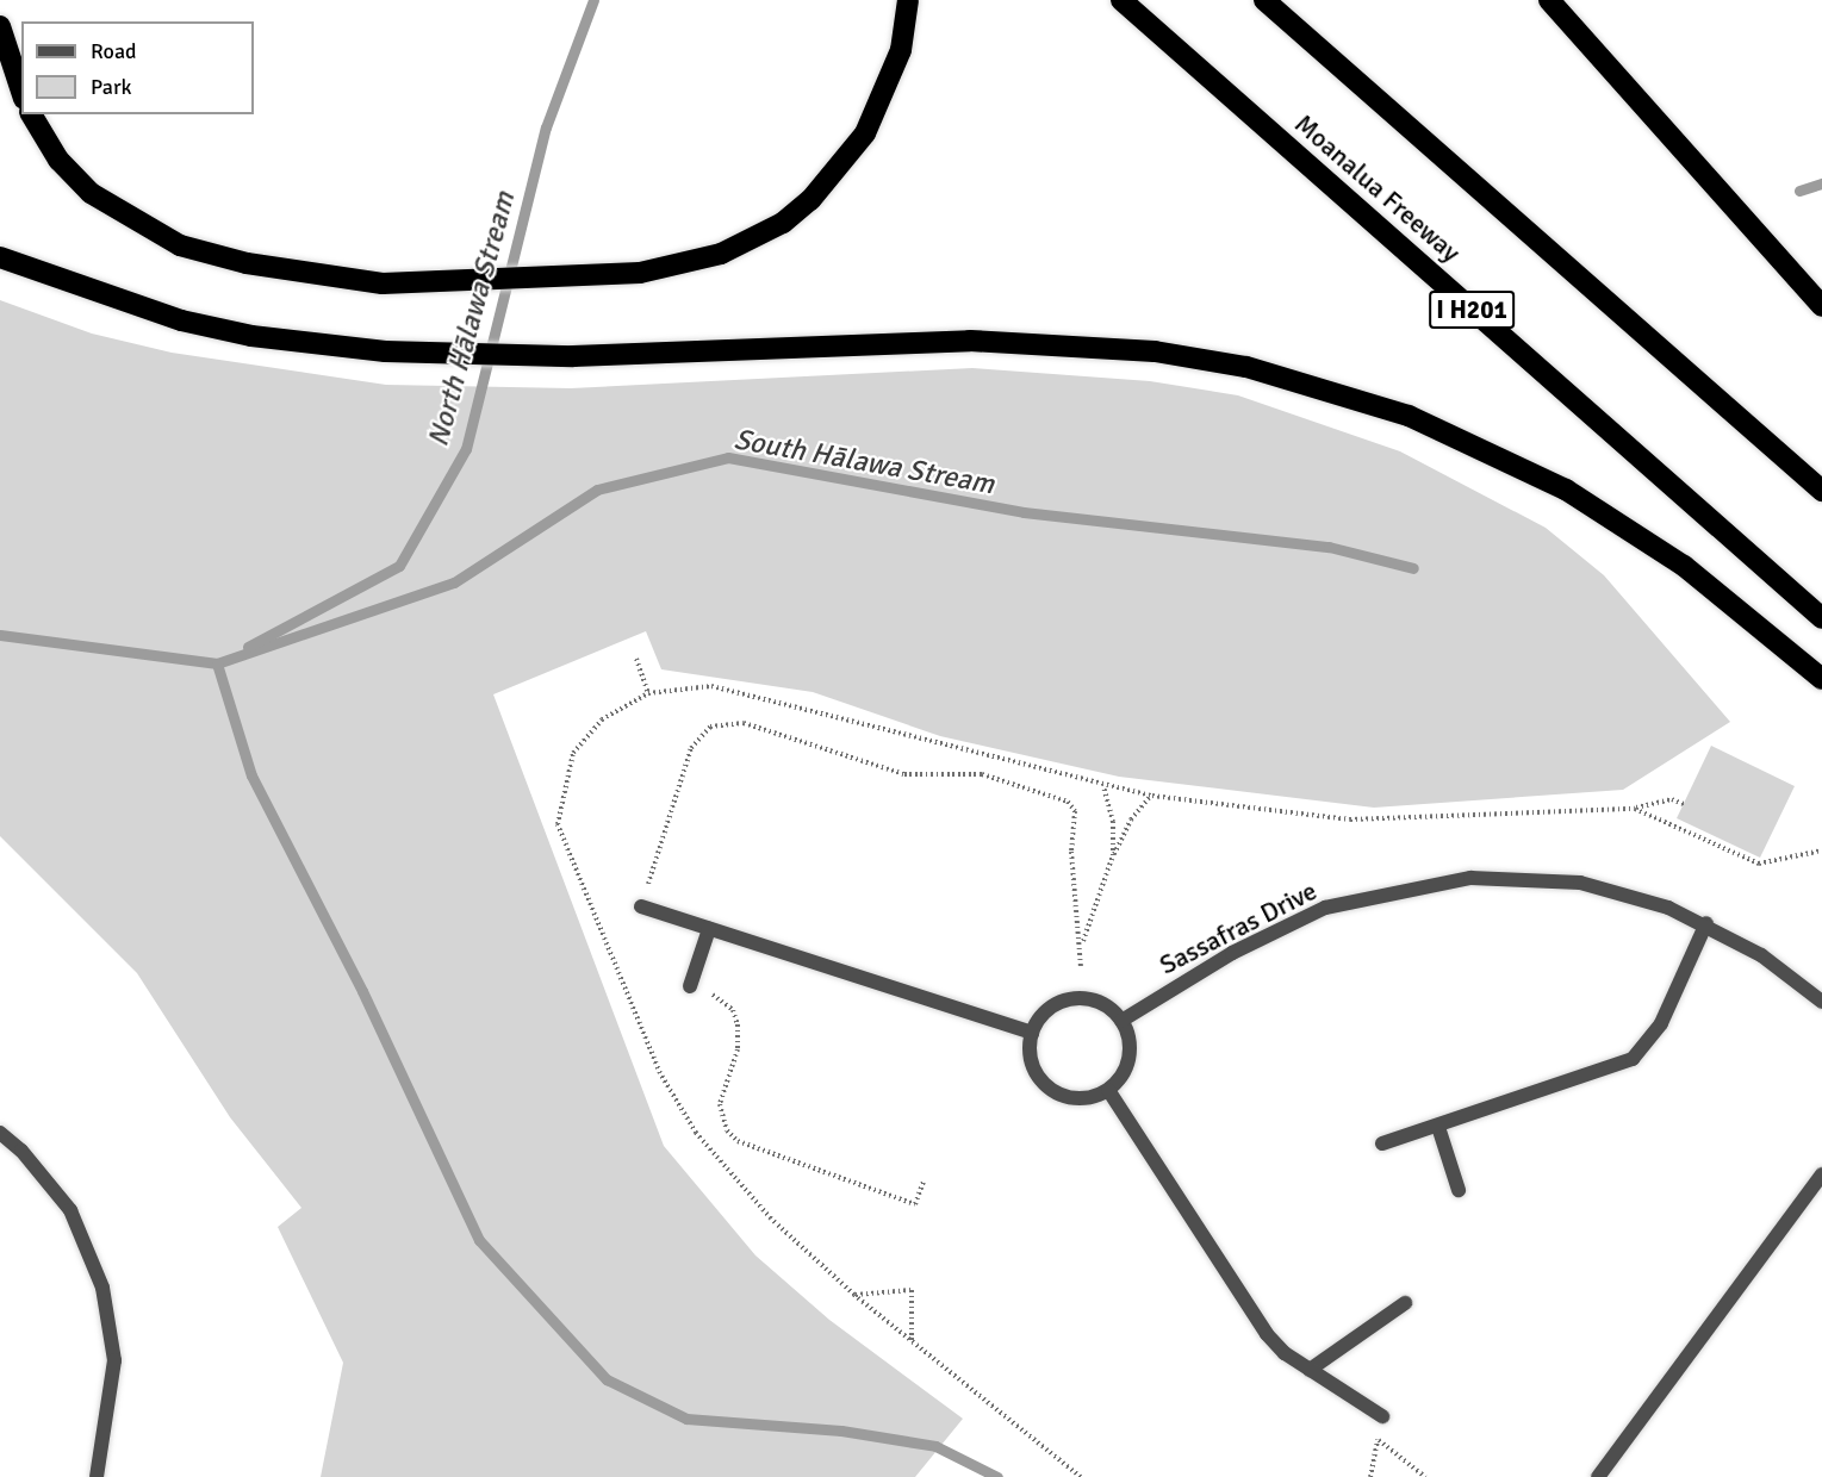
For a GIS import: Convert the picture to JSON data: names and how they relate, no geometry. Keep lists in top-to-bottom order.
{
  "streets": {
    "highway": ["Moanalua Freeway", "I H201"],
    "street": ["Sassafras Drive"]
  },
  "water": ["North Hālawa Stream", "South Hālawa Stream"],
  "legend": ["Road", "Park"]
}
